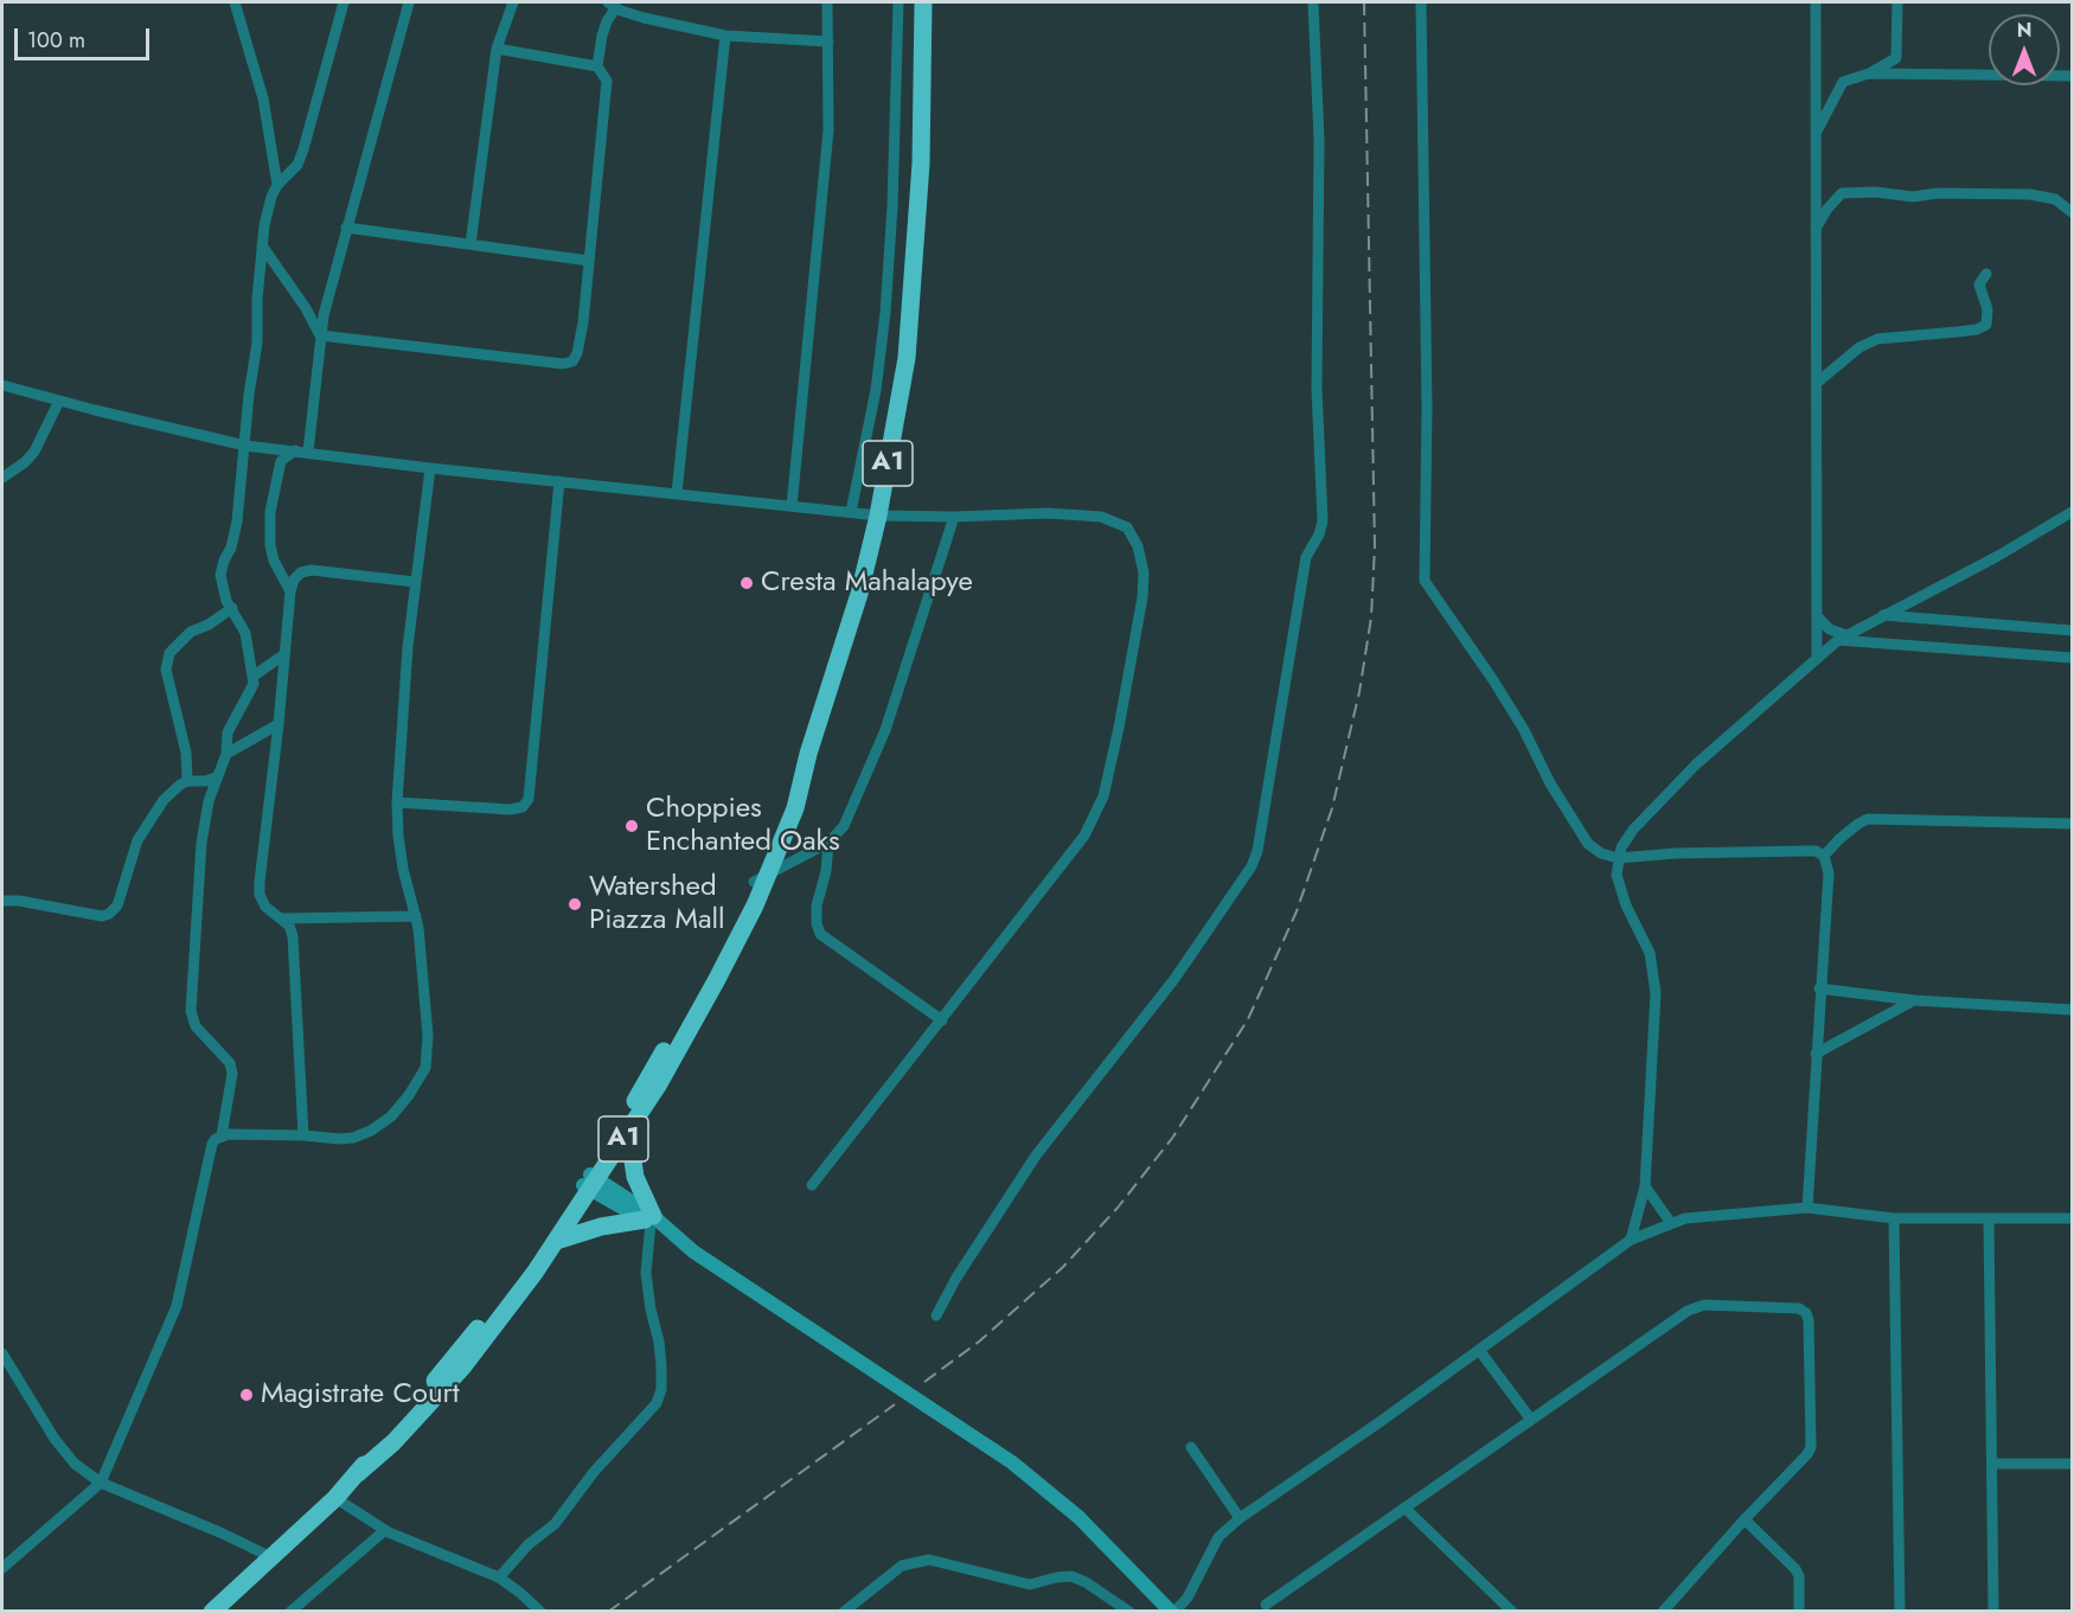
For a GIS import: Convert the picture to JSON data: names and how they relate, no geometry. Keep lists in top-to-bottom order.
{
  "streets": {
    "highway": ["A1"]
  },
  "places": [
    "Cresta Mahalapye",
    "Choppies Enchanted Oaks",
    "Watershed Piazza Mall",
    "Magistrate Court"
  ],
  "scale_bar": "100 m",
  "north": "top"
}
